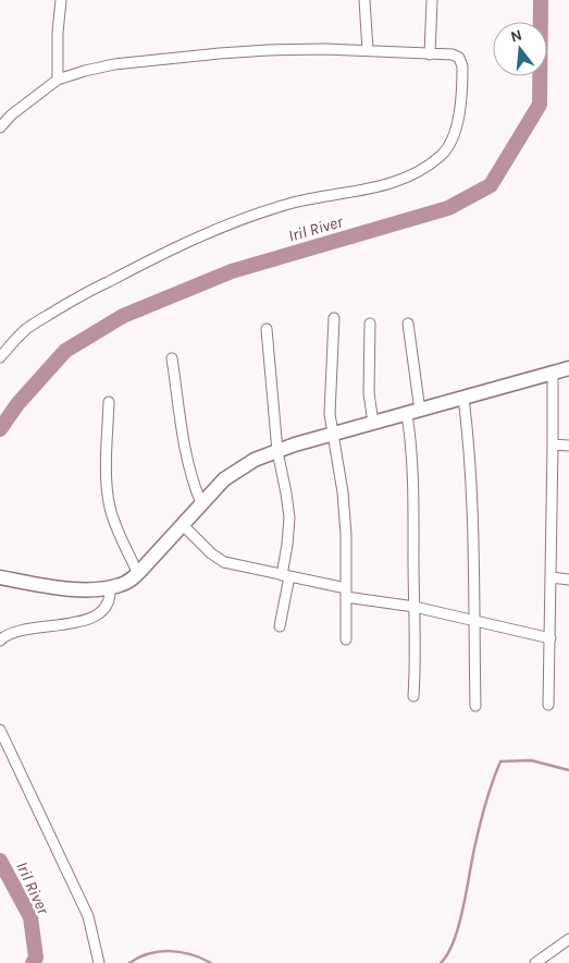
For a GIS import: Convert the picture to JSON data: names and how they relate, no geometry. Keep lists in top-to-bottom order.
{
  "water": ["Iril River"],
  "north": "top"
}
